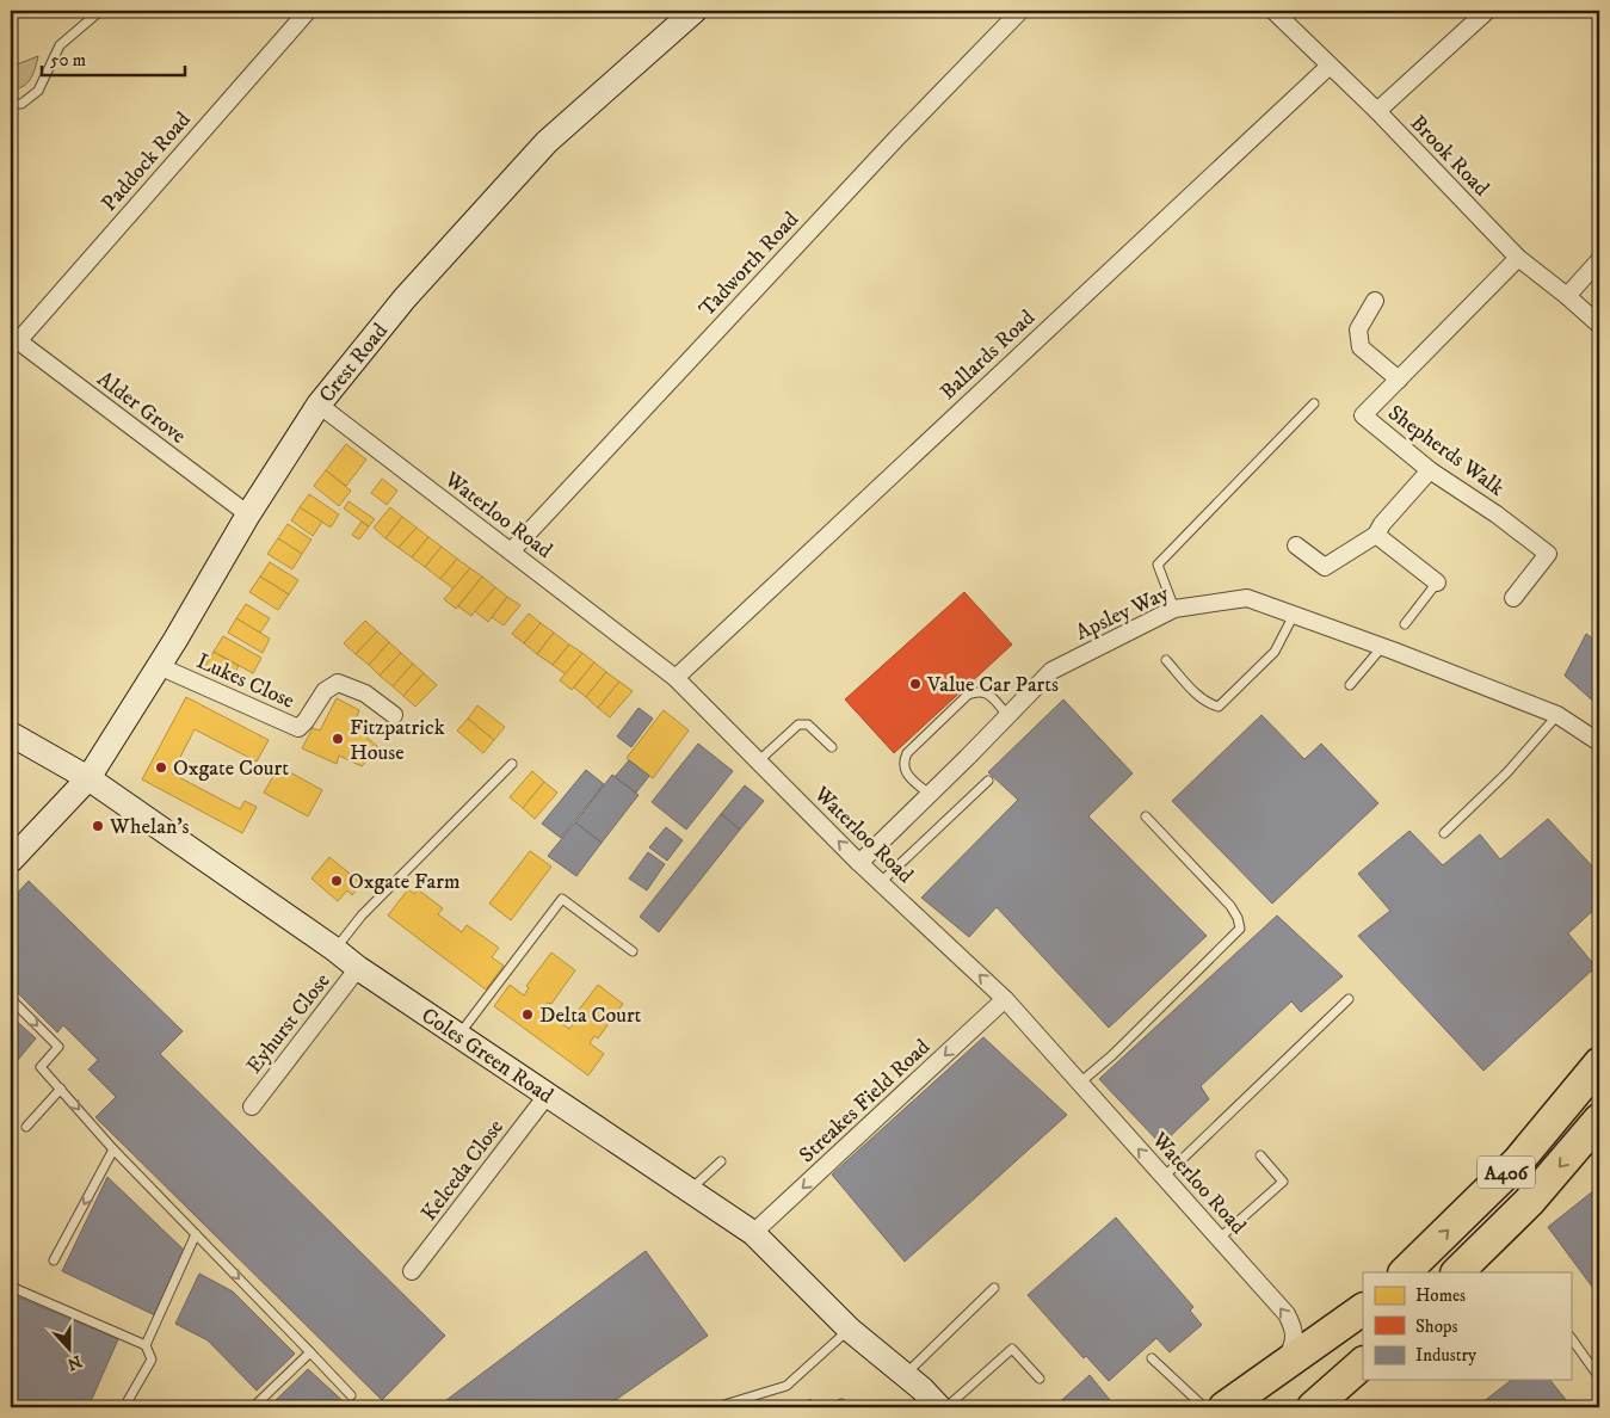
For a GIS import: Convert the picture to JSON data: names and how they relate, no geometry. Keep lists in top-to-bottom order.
{
  "streets": {
    "highway": ["A406"],
    "street": [
      "Brook Road",
      "Paddock Road",
      "Tadworth Road",
      "Ballards Road",
      "Crest Road",
      "Alder Grove",
      "Shepherds Walk",
      "Waterloo Road",
      "Apsley Way",
      "Lukes Close",
      "Eyhurst Close",
      "Coles Green Road",
      "Streakes Field Road",
      "Kelceda Close"
    ]
  },
  "crossings": [
    ["Brook Road", "Ballards Road"],
    ["Brook Road", "Shepherds Walk"],
    ["Paddock Road", "Alder Grove"],
    ["Tadworth Road", "Waterloo Road"],
    ["Ballards Road", "Waterloo Road"],
    ["Crest Road", "Alder Grove"],
    ["Crest Road", "Waterloo Road"],
    ["Crest Road", "Lukes Close"],
    ["Crest Road", "Coles Green Road"],
    ["Waterloo Road", "Apsley Way"],
    ["Waterloo Road", "Streakes Field Road"],
    ["Eyhurst Close", "Coles Green Road"],
    ["Coles Green Road", "Streakes Field Road"],
    ["Coles Green Road", "Kelceda Close"]
  ],
  "one_way": ["Waterloo Road", "Streakes Field Road"],
  "places": [
    "Value Car Parts",
    "Fitzpatrick House",
    "Oxgate Court",
    "Whelan's",
    "Oxgate Farm",
    "Delta Court"
  ],
  "legend": ["Homes", "Shops", "Industry"],
  "scale_bar": "50 m",
  "north": "bottom"
}
